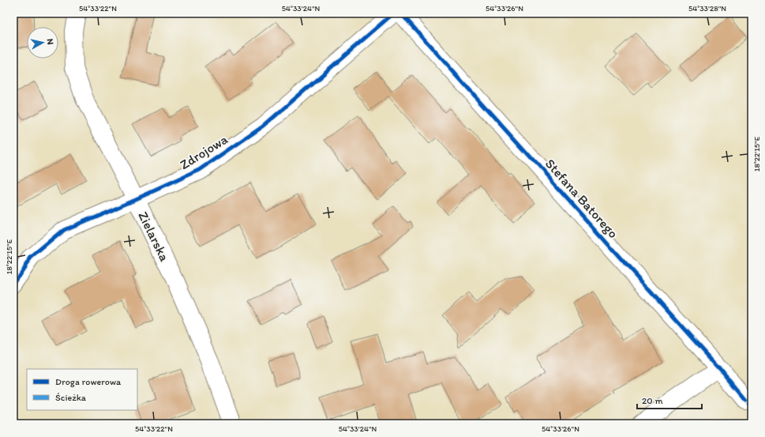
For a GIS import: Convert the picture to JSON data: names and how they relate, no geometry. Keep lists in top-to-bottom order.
{
  "streets": {
    "street": ["Zdrojowa", "Stefana Batorego", "Zielarska"]
  },
  "crossings": [
    ["Zdrojowa", "Zielarska"]
  ],
  "legend": ["Droga rowerowa", "Ścieżka"],
  "scale_bar": "20 m",
  "north": "right",
  "coordinates": [
    "54°33'22\"N",
    "54°33'24\"N",
    "54°33'26\"N",
    "54°33'28\"N",
    "18°22'15\"E"
  ]
}
